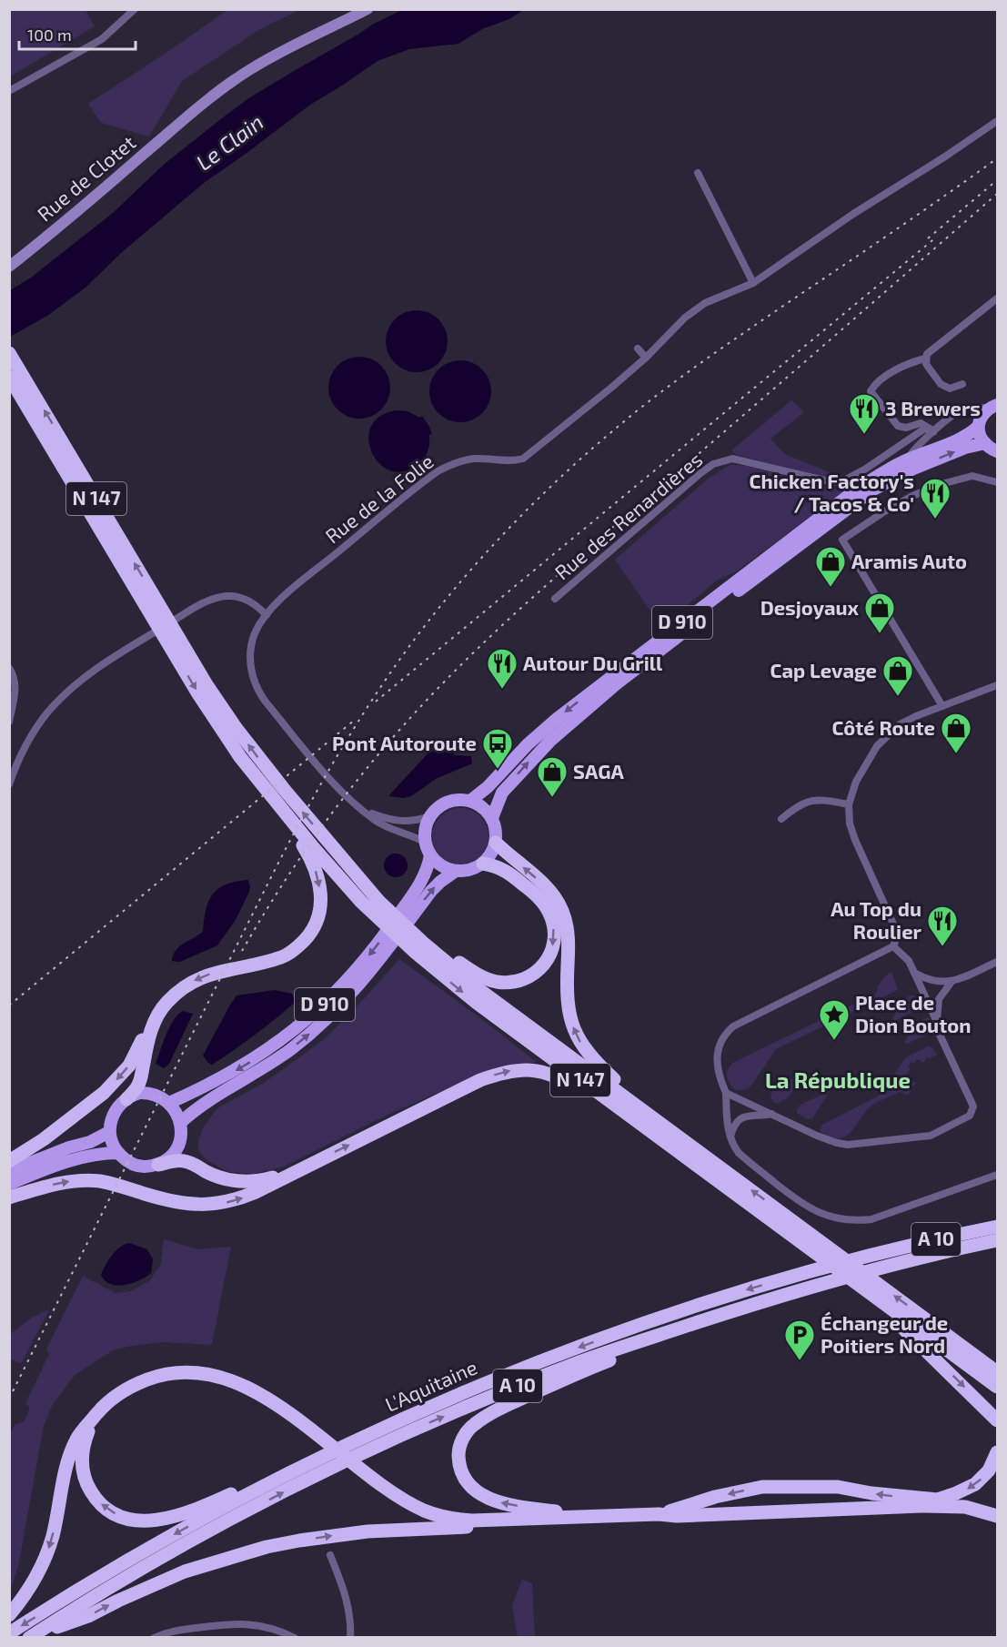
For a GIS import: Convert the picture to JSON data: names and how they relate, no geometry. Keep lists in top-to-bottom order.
{
  "streets": {
    "highway": ["N 147", "A 10", "L'Aquitaine"],
    "main road": ["Rue de Clotet", "D 910"],
    "street": ["Rue de la Folie", "Rue des Renardières"]
  },
  "crossings": [
    ["N 147", "Rue de la Folie"],
    ["N 147", "D 910"],
    ["Rue de la Folie", "D 910"],
    ["Rue des Renardières", "D 910"],
    ["A 10", "L'Aquitaine"]
  ],
  "districts": ["La République"],
  "water": ["Le Clain"],
  "places": {
    "restaurant": [
      "3 Brewers",
      "Chicken Factory's / Tacos & Co'",
      "Autour Du Grill",
      "Au Top du Roulier"
    ],
    "shop": [
      "Aramis Auto",
      "Desjoyaux",
      "Cap Levage",
      "Côté Route",
      "SAGA"
    ],
    "bus stop": ["Pont Autoroute"],
    "place": ["Place de Dion Bouton"],
    "parking": ["Échangeur de Poitiers Nord"]
  },
  "scale_bar": "100 m"
}
